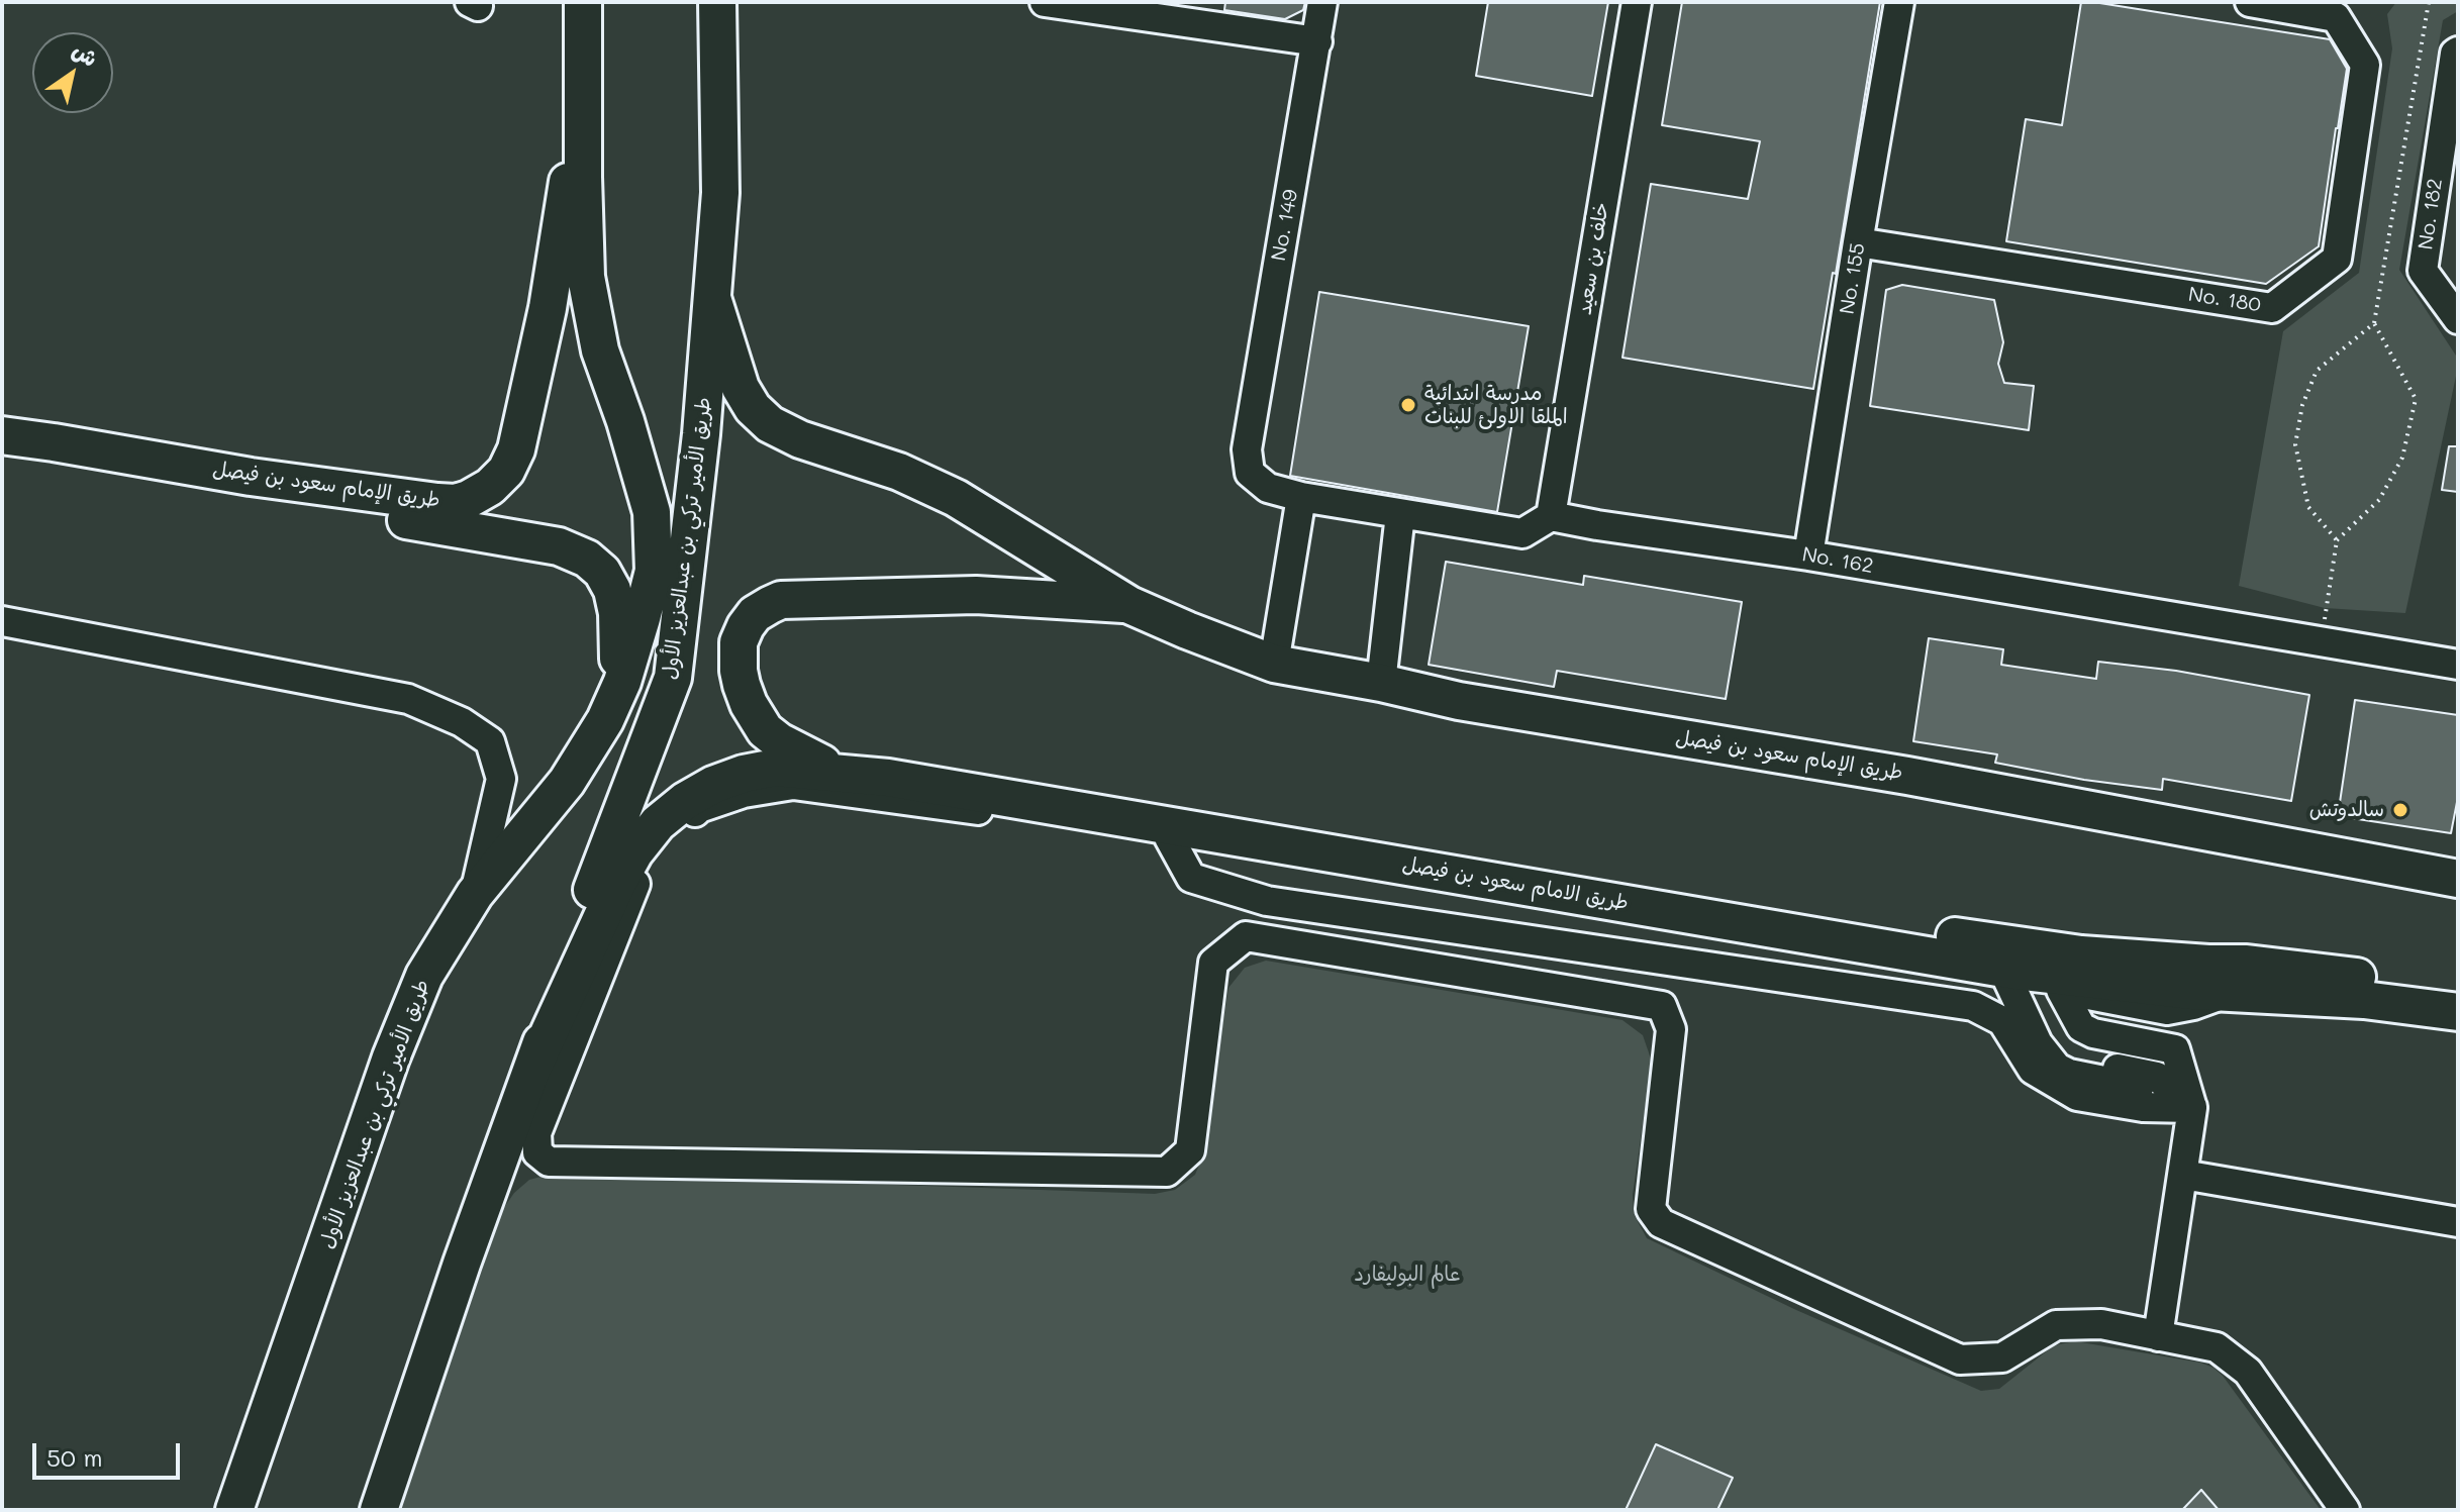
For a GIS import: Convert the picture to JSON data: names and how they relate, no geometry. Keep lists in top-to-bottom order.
{
  "streets": {
    "main road": ["طريق الإمام سعود بن فيصل", "طريق الأمير تركي بن عبدالعزيز الأول", "طريق الامام سعود بن فيصل"],
    "street": [
      "No. 182",
      "No. 149",
      "خلف بن سعيد",
      "No. 155",
      "No. 180",
      "No. 162"
    ]
  },
  "crossings": [
    ["خلف بن سعيد", "No. 162"],
    ["No. 155", "No. 180"],
    ["No. 155", "No. 162"],
    ["طريق الإمام سعود بن فيصل", "طريق الأمير تركي بن عبدالعزيز الأول"]
  ],
  "parks": ["عالم البوليفارد"],
  "places": ["مدرسة ابتدائية الملقا الاولئ للبنات", "سالدوتش"],
  "scale_bar": "50 m",
  "north": "top right"
}
